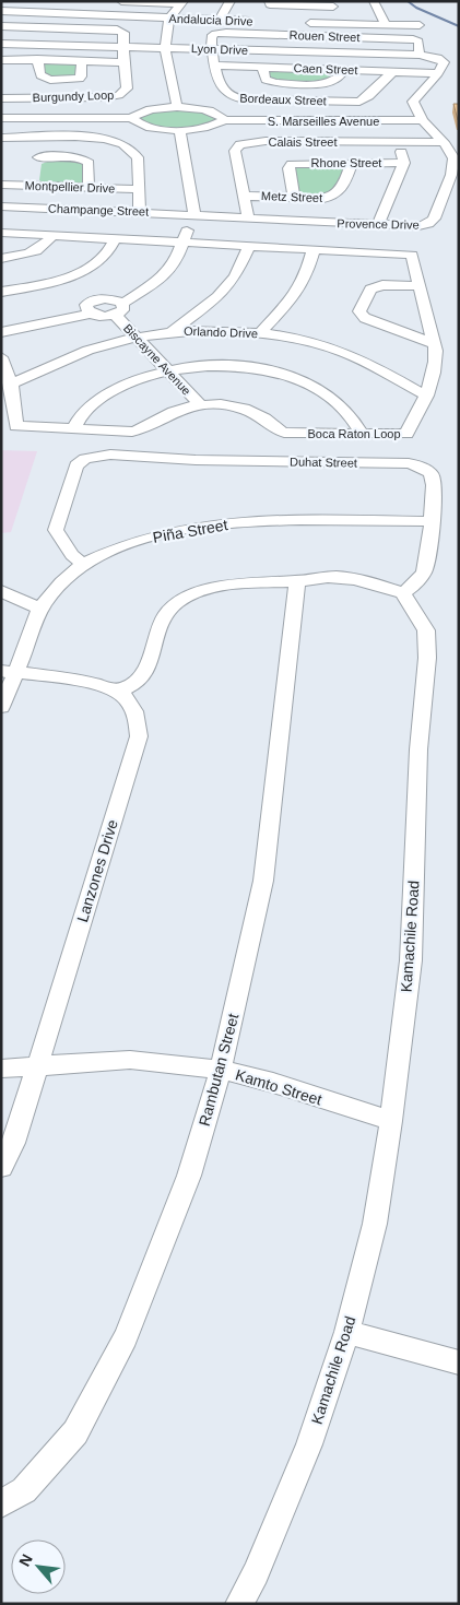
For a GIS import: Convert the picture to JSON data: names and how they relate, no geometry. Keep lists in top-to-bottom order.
{
  "streets": {
    "street": [
      "Andalucia Drive",
      "Rouen Street",
      "Lyon Drive",
      "Caen Street",
      "Burgundy Loop",
      "Bordeaux Street",
      "S. Marseilles Avenue",
      "Calais Street",
      "Rhone Street",
      "Montpellier Drive",
      "Metz Street",
      "Champange Street",
      "Provence Drive",
      "Orlando Drive",
      "Biscayne Avenue",
      "Boca Raton Loop",
      "Duhat Street",
      "Piña Street",
      "Lanzones Drive",
      "Kamachile Road",
      "Rambutan Street",
      "Kamto Street"
    ]
  },
  "crossings": [
    ["Rouen Street", "Lyon Drive"],
    ["Rouen Street", "Bordeaux Street"],
    ["Lyon Drive", "Caen Street"],
    ["Lyon Drive", "Burgundy Loop"],
    ["Lyon Drive", "Bordeaux Street"],
    ["Lyon Drive", "Provence Drive"],
    ["Caen Street", "Bordeaux Street"],
    ["Caen Street", "Provence Drive"],
    ["S. Marseilles Avenue", "Provence Drive"],
    ["Calais Street", "Rhone Street"],
    ["Calais Street", "Metz Street"],
    ["Calais Street", "Provence Drive"],
    ["Rhone Street", "Metz Street"],
    ["Rhone Street", "Provence Drive"],
    ["Champange Street", "Provence Drive"],
    ["Orlando Drive", "Biscayne Avenue"],
    ["Orlando Drive", "Boca Raton Loop"],
    ["Biscayne Avenue", "Boca Raton Loop"],
    ["Duhat Street", "Piña Street"],
    ["Duhat Street", "Kamachile Road"],
    ["Lanzones Drive", "Kamto Street"],
    ["Kamachile Road", "Kamto Street"],
    ["Rambutan Street", "Kamto Street"]
  ],
  "north": "top left"
}
